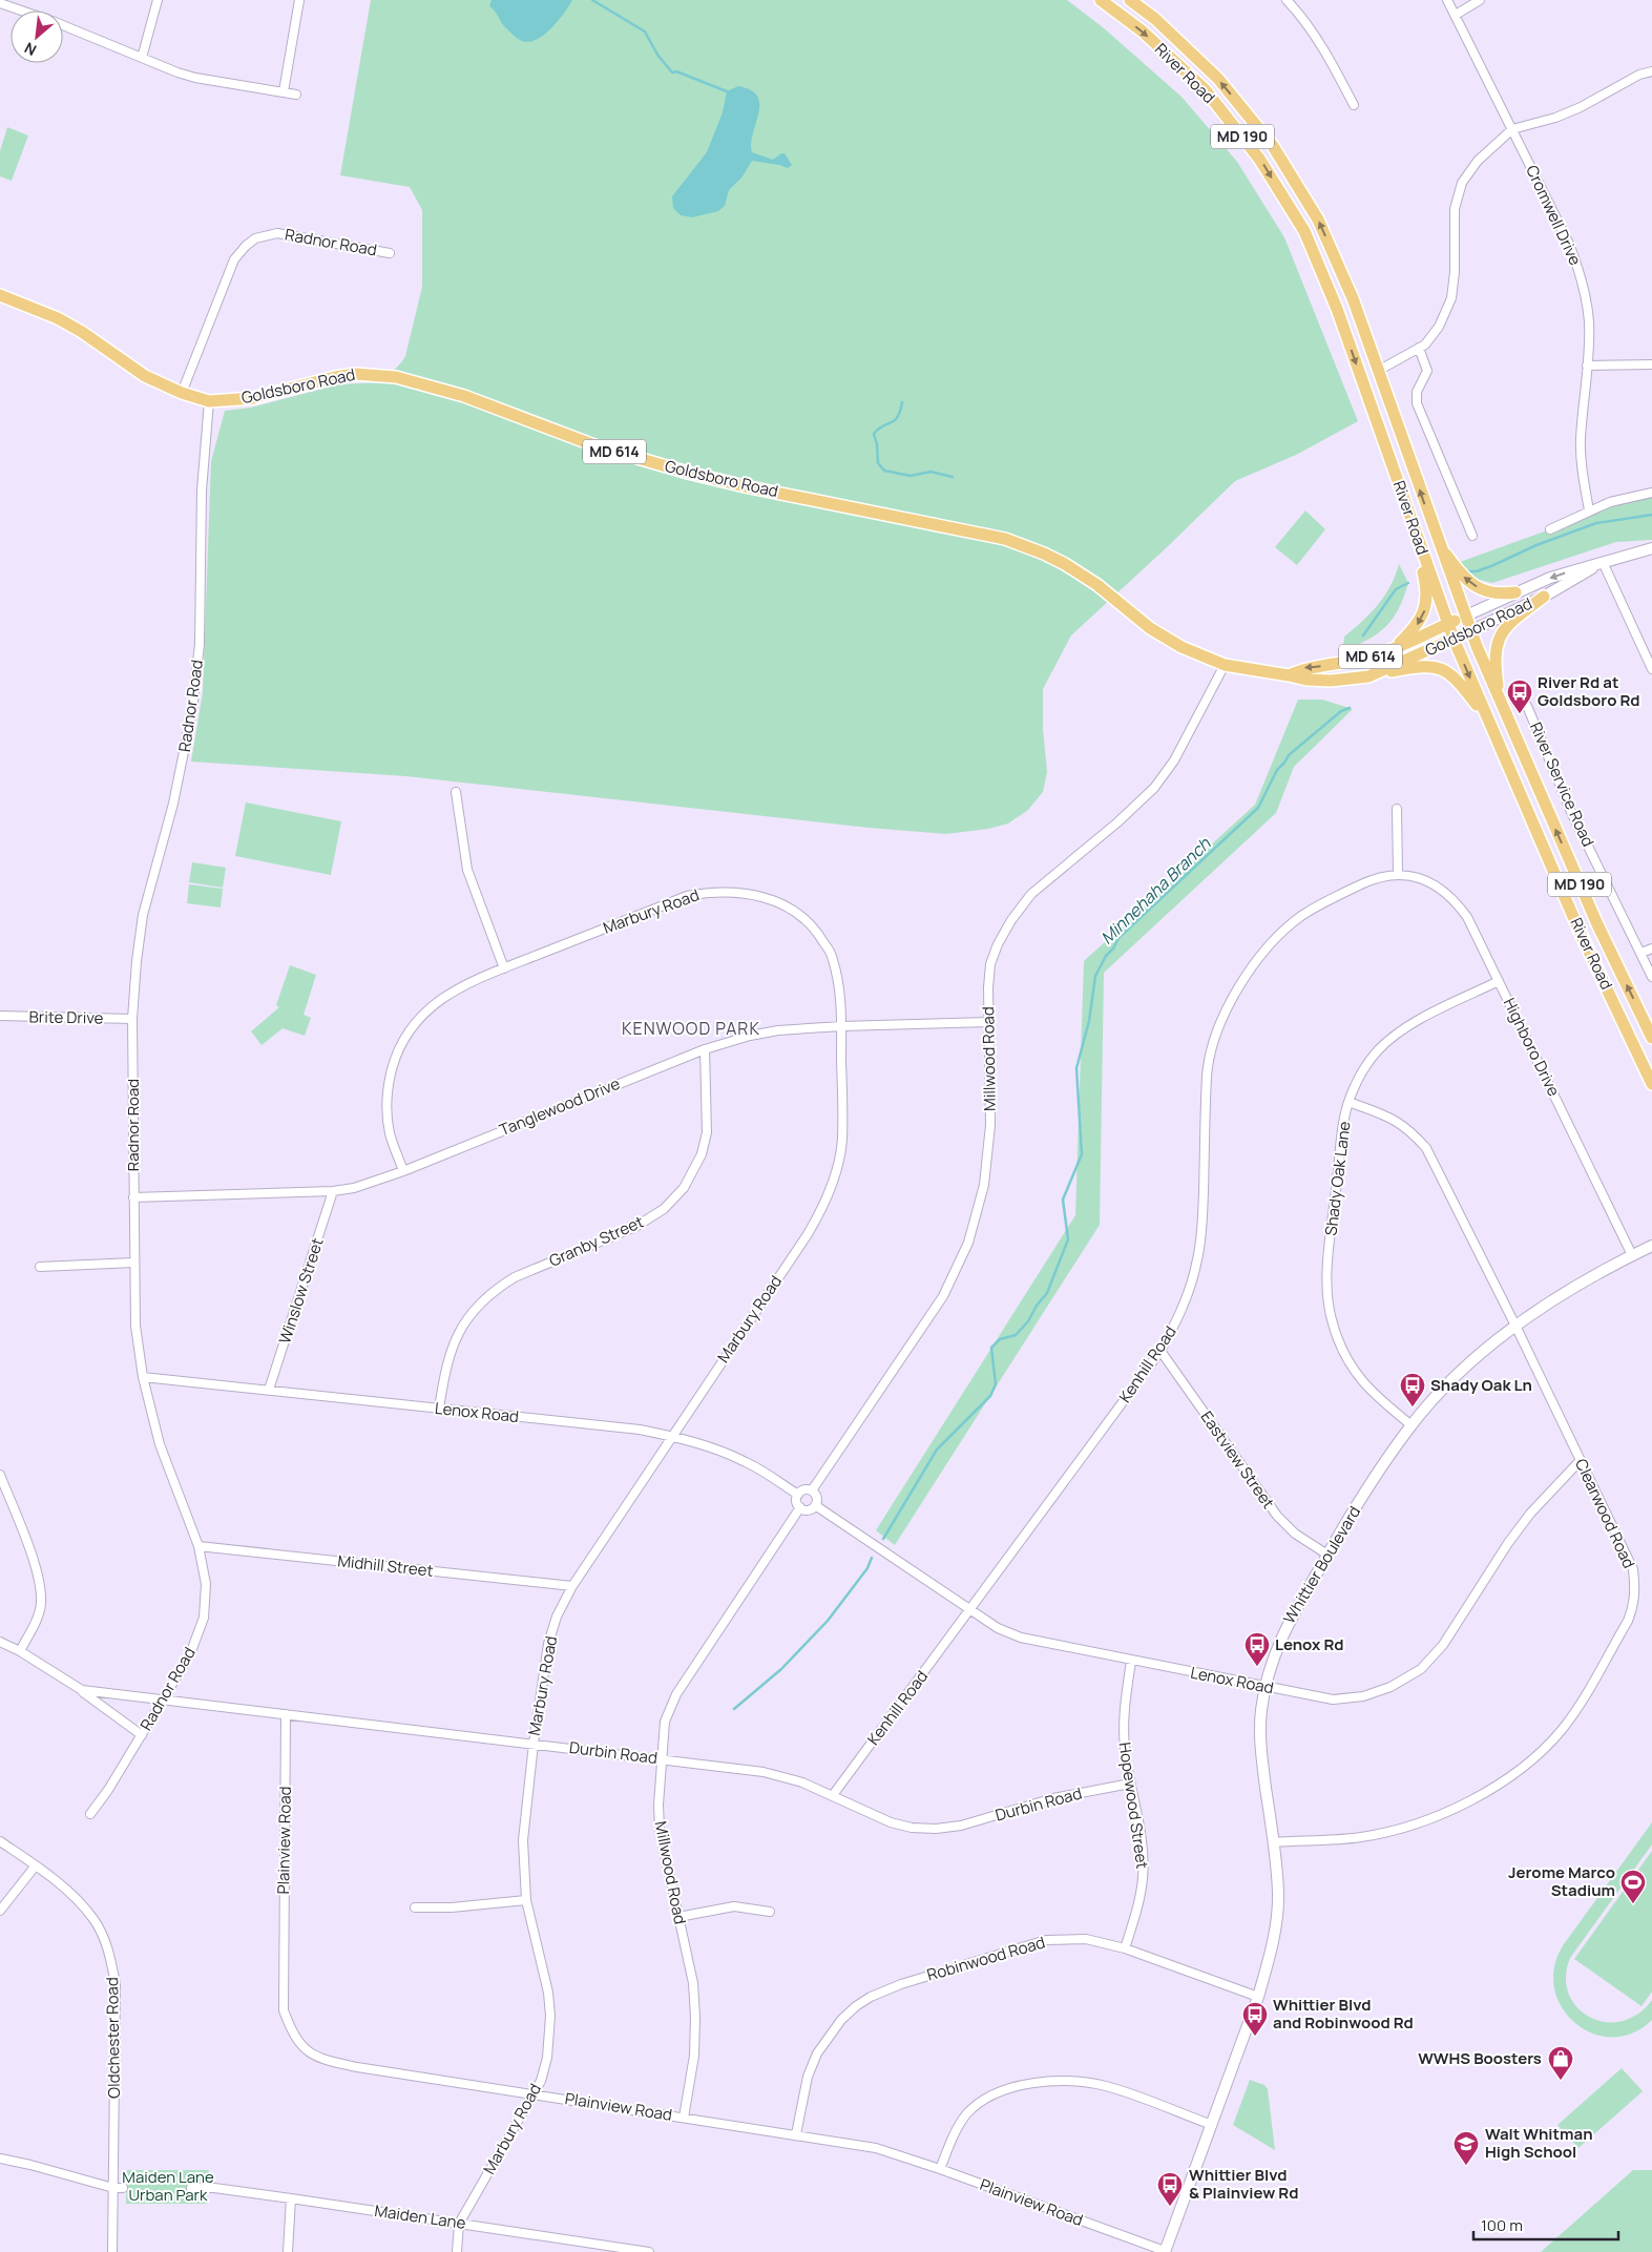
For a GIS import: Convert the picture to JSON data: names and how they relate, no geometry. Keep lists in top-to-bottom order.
{
  "streets": {
    "main road": [
      "River Road",
      "MD 190",
      "Goldsboro Road",
      "MD 614"
    ],
    "street": [
      "Cromwell Drive",
      "Radnor Road",
      "River Service Road",
      "Marbury Road",
      "Brite Drive",
      "Highboro Drive",
      "Millwood Road",
      "Tanglewood Drive",
      "Shady Oak Lane",
      "Granby Street",
      "Winslow Street",
      "Kenhill Road",
      "Lenox Road",
      "Eastview Street",
      "Clearwood Road",
      "Whittier Boulevard",
      "Midhill Street",
      "Durbin Road",
      "Hopewood Street",
      "Plainview Road",
      "Robinwood Road",
      "Oldchester Road",
      "Maiden Lane"
    ]
  },
  "crossings": [
    ["River Road", "Goldsboro Road"],
    ["Radnor Road", "Goldsboro Road"],
    ["Radnor Road", "Brite Drive"],
    ["Radnor Road", "Tanglewood Drive"],
    ["Radnor Road", "Lenox Road"],
    ["Radnor Road", "Midhill Street"],
    ["Radnor Road", "Durbin Road"],
    ["Goldsboro Road", "Millwood Road"],
    ["Marbury Road", "Tanglewood Drive"],
    ["Marbury Road", "Lenox Road"],
    ["Marbury Road", "Midhill Street"],
    ["Marbury Road", "Durbin Road"],
    ["Marbury Road", "Plainview Road"],
    ["Marbury Road", "Maiden Lane"],
    ["Highboro Drive", "Shady Oak Lane"],
    ["Highboro Drive", "Kenhill Road"],
    ["Highboro Drive", "Whittier Boulevard"],
    ["Millwood Road", "Tanglewood Drive"],
    ["Millwood Road", "Lenox Road"],
    ["Millwood Road", "Durbin Road"],
    ["Millwood Road", "Plainview Road"],
    ["Tanglewood Drive", "Granby Street"],
    ["Tanglewood Drive", "Winslow Street"],
    ["Shady Oak Lane", "Clearwood Road"],
    ["Shady Oak Lane", "Whittier Boulevard"],
    ["Granby Street", "Lenox Road"],
    ["Winslow Street", "Lenox Road"],
    ["Kenhill Road", "Lenox Road"],
    ["Kenhill Road", "Eastview Street"],
    ["Kenhill Road", "Durbin Road"],
    ["Lenox Road", "Clearwood Road"],
    ["Lenox Road", "Whittier Boulevard"],
    ["Lenox Road", "Hopewood Street"],
    ["Eastview Street", "Whittier Boulevard"],
    ["Clearwood Road", "Whittier Boulevard"],
    ["Whittier Boulevard", "Plainview Road"],
    ["Whittier Boulevard", "Robinwood Road"],
    ["Durbin Road", "Hopewood Street"],
    ["Durbin Road", "Plainview Road"],
    ["Hopewood Street", "Robinwood Road"],
    ["Plainview Road", "Robinwood Road"]
  ],
  "districts": ["KENWOOD PARK"],
  "water": ["Minnehaha Branch"],
  "parks": ["Maiden Lane Urban Park"],
  "places": {
    "bus stop": [
      "River Rd at Goldsboro Rd",
      "Shady Oak Ln",
      "Lenox Rd",
      "Whittier Blvd and Robinwood Rd",
      "Whittier Blvd & Plainview Rd"
    ],
    "sports": ["Jerome Marco Stadium"],
    "shop": ["WWHS Boosters"],
    "school or university": ["Walt Whitman High School"]
  },
  "scale_bar": "100 m",
  "north": "bottom left"
}
